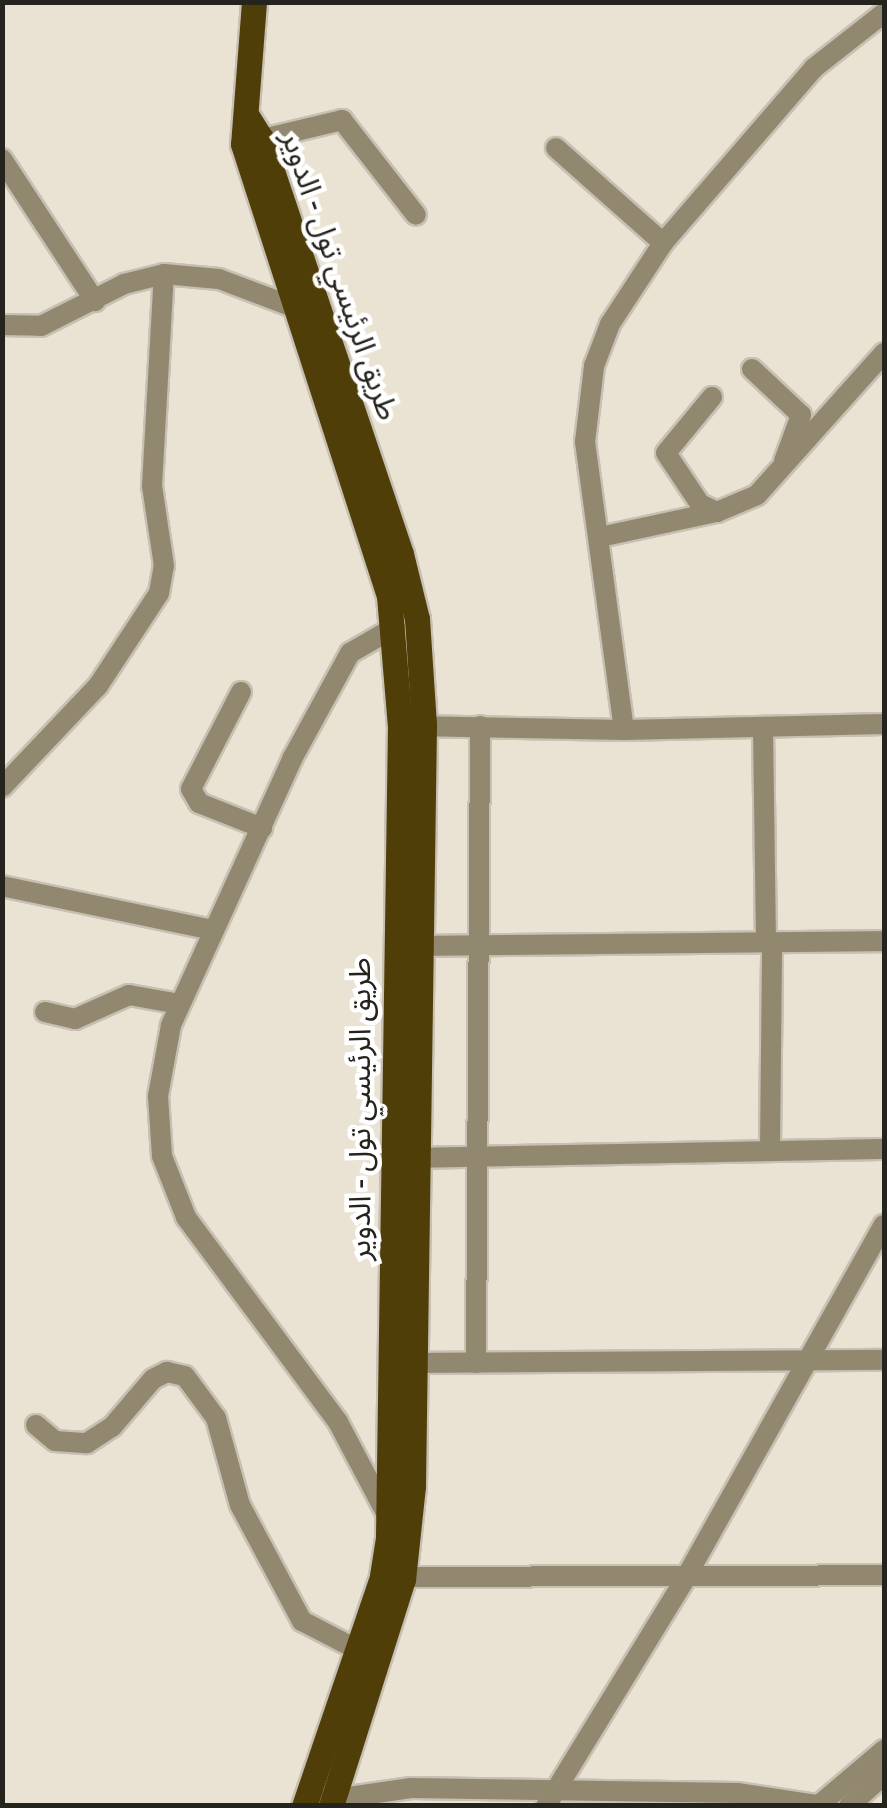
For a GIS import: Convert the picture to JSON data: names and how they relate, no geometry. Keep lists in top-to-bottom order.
{
  "streets": {
    "main road": ["طريق الرئيسي تول - الدوير"]
  }
}
